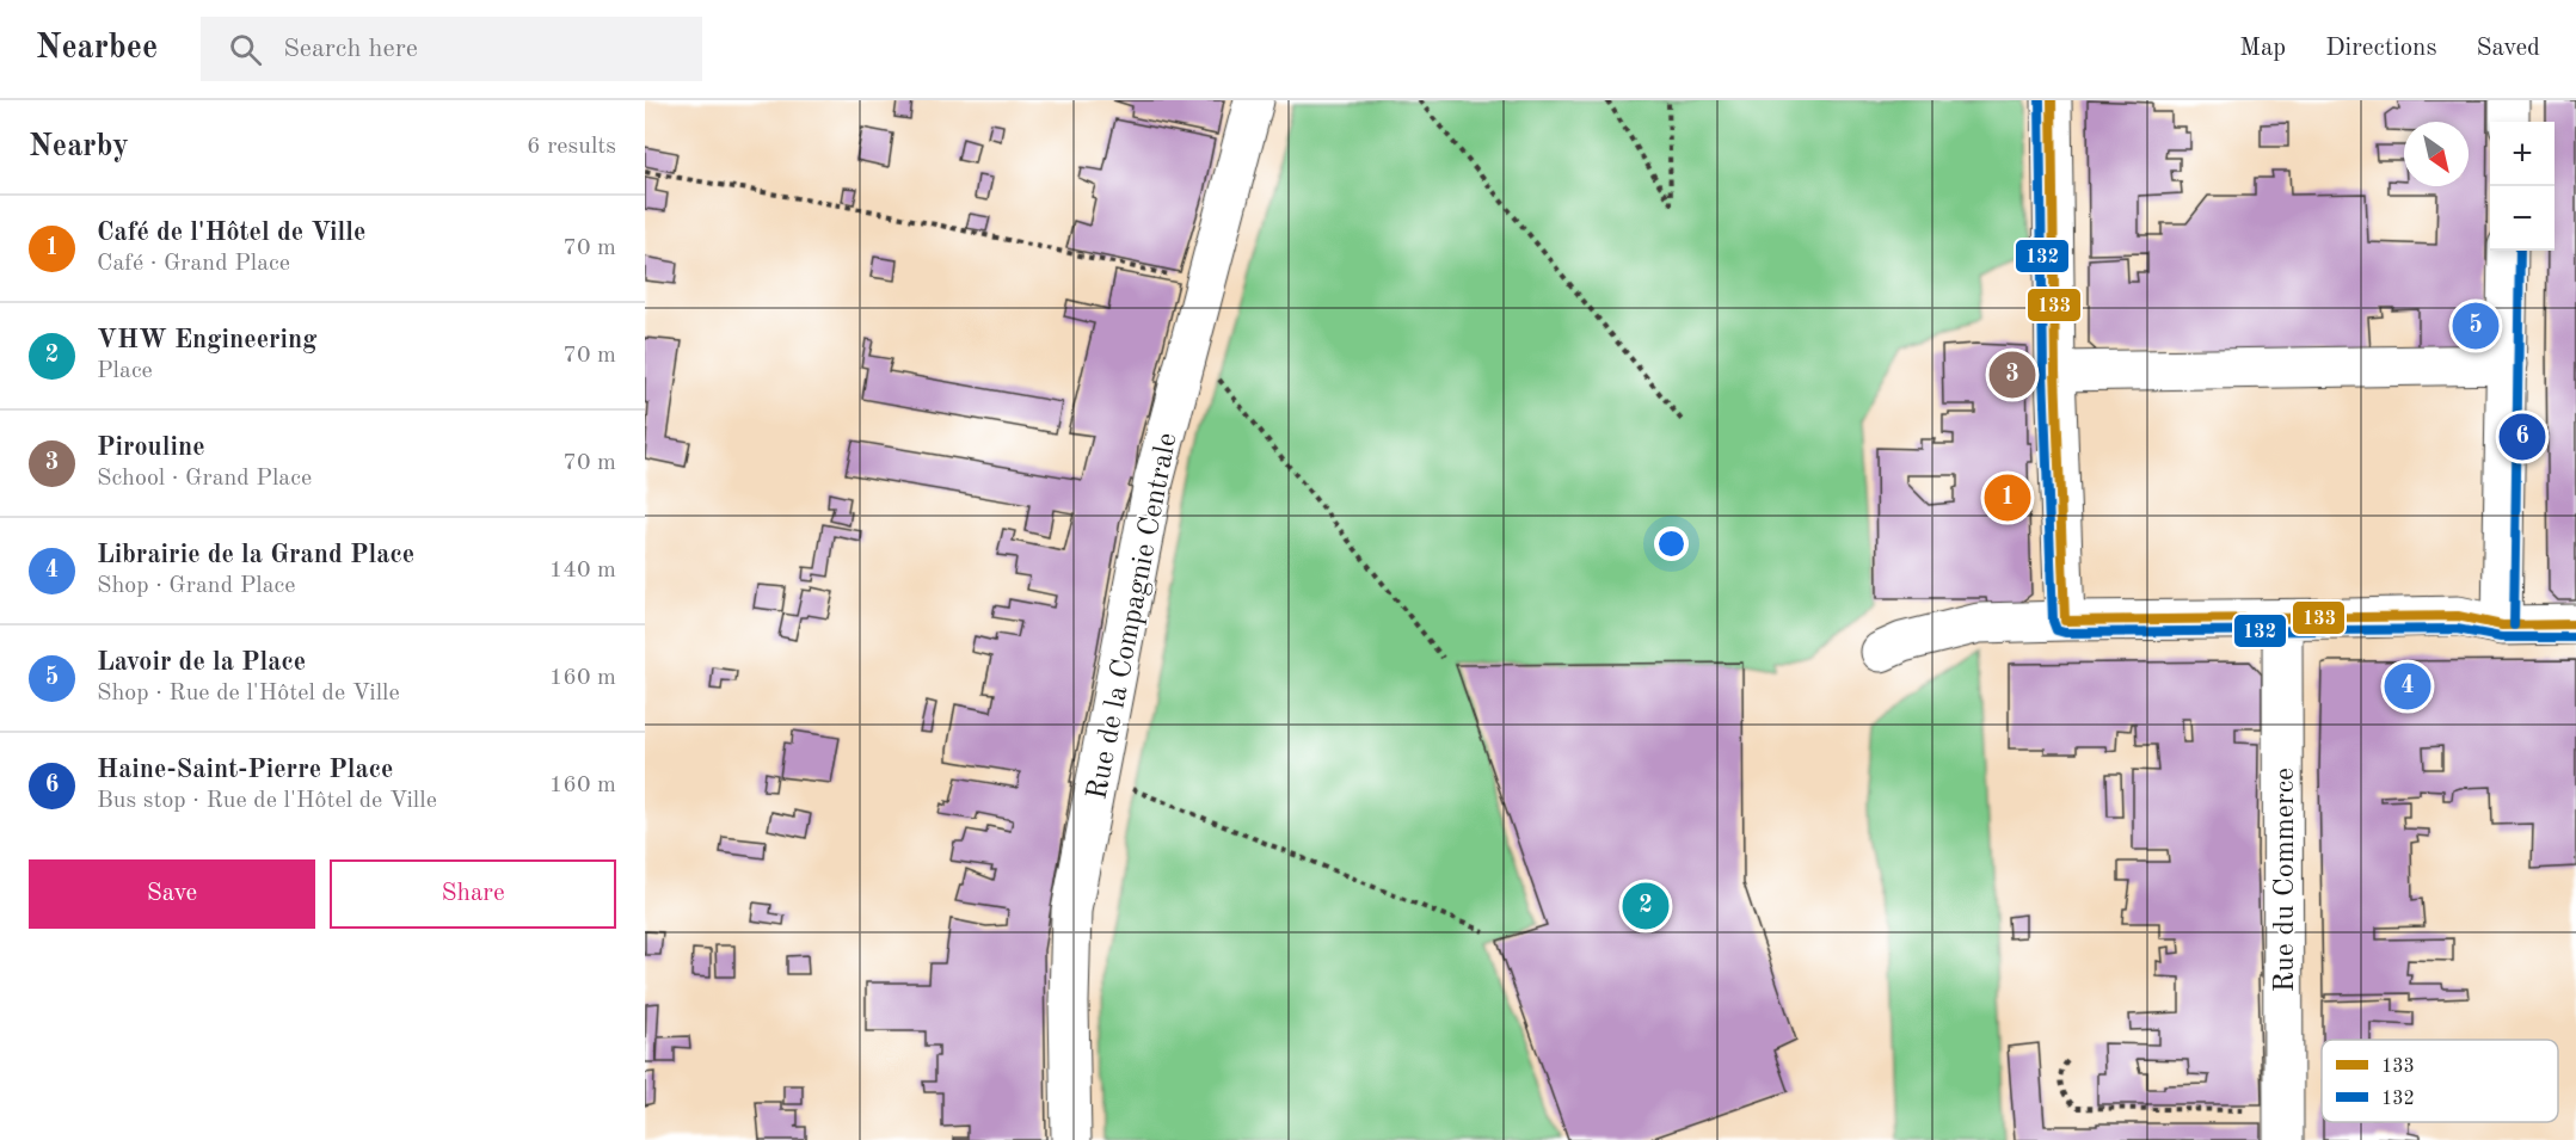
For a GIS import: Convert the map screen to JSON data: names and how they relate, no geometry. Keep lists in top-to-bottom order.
{
  "streets": {
    "street": ["Rue de la Compagnie Centrale", "Rue du Commerce"]
  },
  "lines": ["transit line 133", "transit line 132"],
  "legend": ["133", "132"],
  "north": "bottom right",
  "page": {
    "header": "Nearbee",
    "search": "Search here",
    "nav": ["Map", "Directions", "Saved"],
    "heading": ["Nearby", "6 results"],
    "map_buttons": ["+", "−"],
    "list": [
      {
        "mark": "1",
        "name": "Café de l'Hôtel de Ville",
        "note": "Café · Grand Place",
        "value": "70 m"
      },
      {
        "mark": "2",
        "name": "VHW Engineering",
        "note": "Place",
        "value": "70 m"
      },
      {
        "mark": "3",
        "name": "Pirouline",
        "note": "School · Grand Place",
        "value": "70 m"
      },
      {
        "mark": "4",
        "name": "Librairie de la Grand Place",
        "note": "Shop · Grand Place",
        "value": "140 m"
      },
      {
        "mark": "5",
        "name": "Lavoir de la Place",
        "note": "Shop · Rue de l'Hôtel de Ville",
        "value": "160 m"
      },
      {
        "mark": "6",
        "name": "Haine-Saint-Pierre Place",
        "note": "Bus stop · Rue de l'Hôtel de Ville",
        "value": "160 m"
      }
    ],
    "pins": [
      "5",
      "3",
      "6",
      "1",
      "4",
      "2"
    ],
    "buttons": ["Save", "Share"]
  }
}
